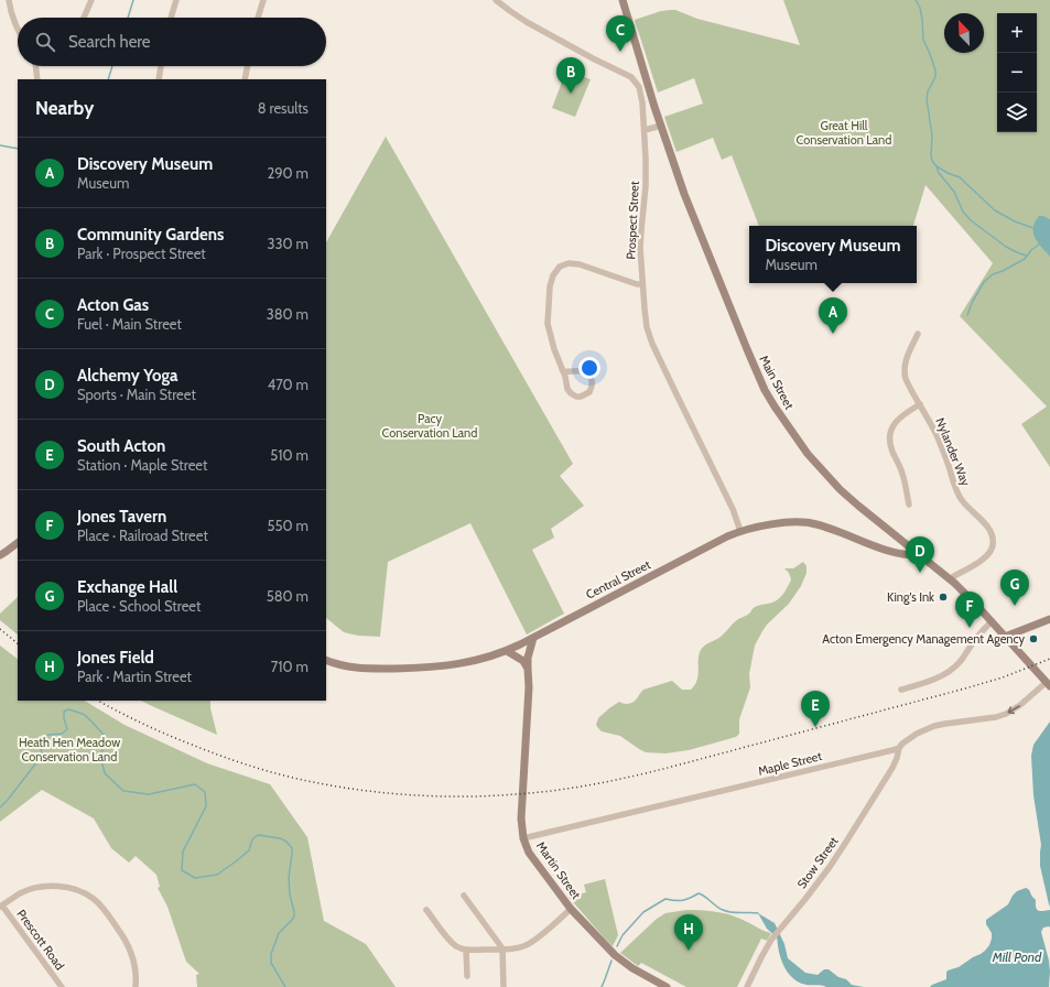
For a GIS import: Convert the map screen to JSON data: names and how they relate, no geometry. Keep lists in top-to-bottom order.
{
  "streets": {
    "street": [
      "Prospect Street",
      "Main Street",
      "Nylander Way",
      "Central Street",
      "Maple Street",
      "Stow Street",
      "Martin Street",
      "Prescott Road"
    ]
  },
  "crossings": [
    ["Prospect Street", "Central Street"],
    ["Main Street", "Nylander Way"],
    ["Main Street", "Central Street"],
    ["Main Street", "Maple Street"],
    ["Central Street", "Martin Street"],
    ["Maple Street", "Stow Street"],
    ["Maple Street", "Martin Street"]
  ],
  "water": ["Mill Pond"],
  "parks": ["Great Hill Conservation Land", "Pacy Conservation Land", "Heath Hen Meadow Conservation Land"],
  "places": ["King's Ink", "Acton Emergency Management Agency"],
  "north": "top left",
  "page": {
    "map_buttons": ["+", "−"],
    "pins": [
      "C",
      "B",
      "A",
      "D",
      "G",
      "F",
      "E",
      "H"
    ],
    "search": "Search here",
    "heading": ["Nearby", "8 results"],
    "list": [
      {
        "mark": "A",
        "name": "Discovery Museum",
        "note": "Museum",
        "value": "290 m"
      },
      {
        "mark": "B",
        "name": "Community Gardens",
        "note": "Park · Prospect Street",
        "value": "330 m"
      },
      {
        "mark": "C",
        "name": "Acton Gas",
        "note": "Fuel · Main Street",
        "value": "380 m"
      },
      {
        "mark": "D",
        "name": "Alchemy Yoga",
        "note": "Sports · Main Street",
        "value": "470 m"
      },
      {
        "mark": "E",
        "name": "South Acton",
        "note": "Station · Maple Street",
        "value": "510 m"
      },
      {
        "mark": "F",
        "name": "Jones Tavern",
        "note": "Place · Railroad Street",
        "value": "550 m"
      },
      {
        "mark": "G",
        "name": "Exchange Hall",
        "note": "Place · School Street",
        "value": "580 m"
      },
      {
        "mark": "H",
        "name": "Jones Field",
        "note": "Park · Martin Street",
        "value": "710 m"
      }
    ],
    "popup": ["Discovery Museum", "Museum"]
  }
}
